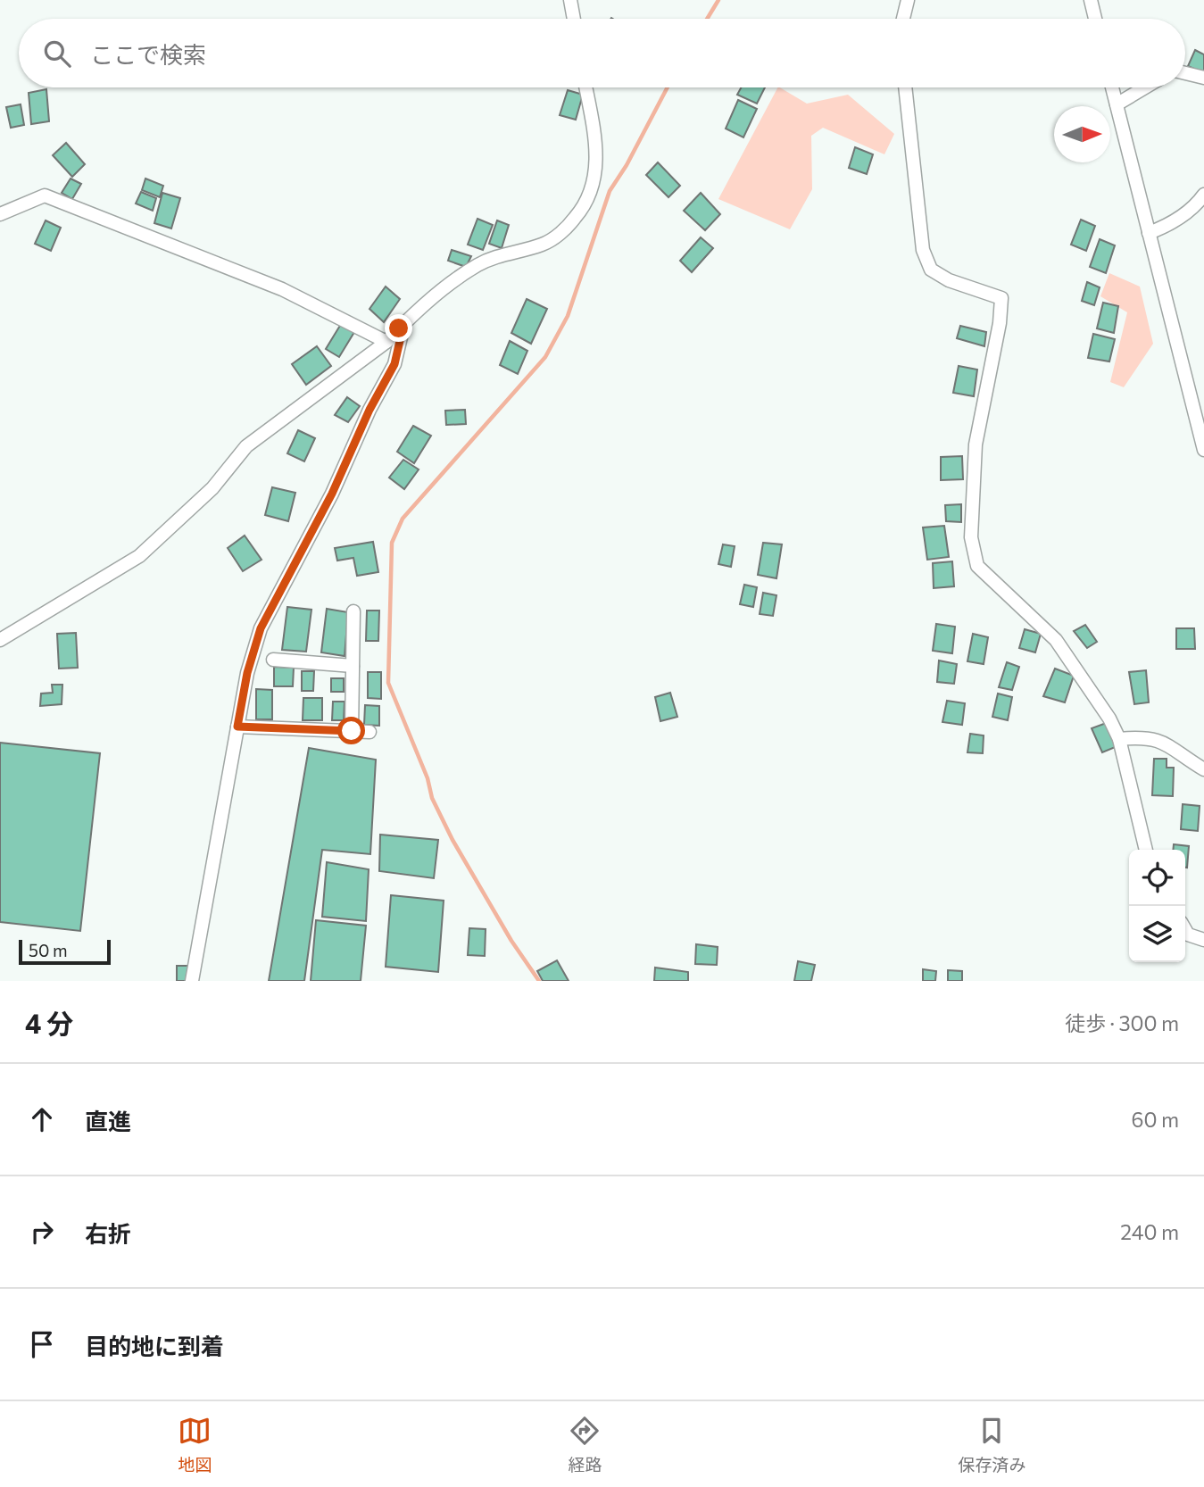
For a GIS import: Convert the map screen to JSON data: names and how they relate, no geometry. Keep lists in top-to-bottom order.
{
  "scale_bar": "50 m",
  "north": "right",
  "page": {
    "search": "ここで検索",
    "scale": "50 m",
    "heading": ["4 分", "徒歩 · 300 m"],
    "list": [
      ["直進", "60 m"],
      ["右折", "240 m"],
      "目的地に到着"
    ],
    "nav": ["地図", "経路", "保存済み"]
  }
}
